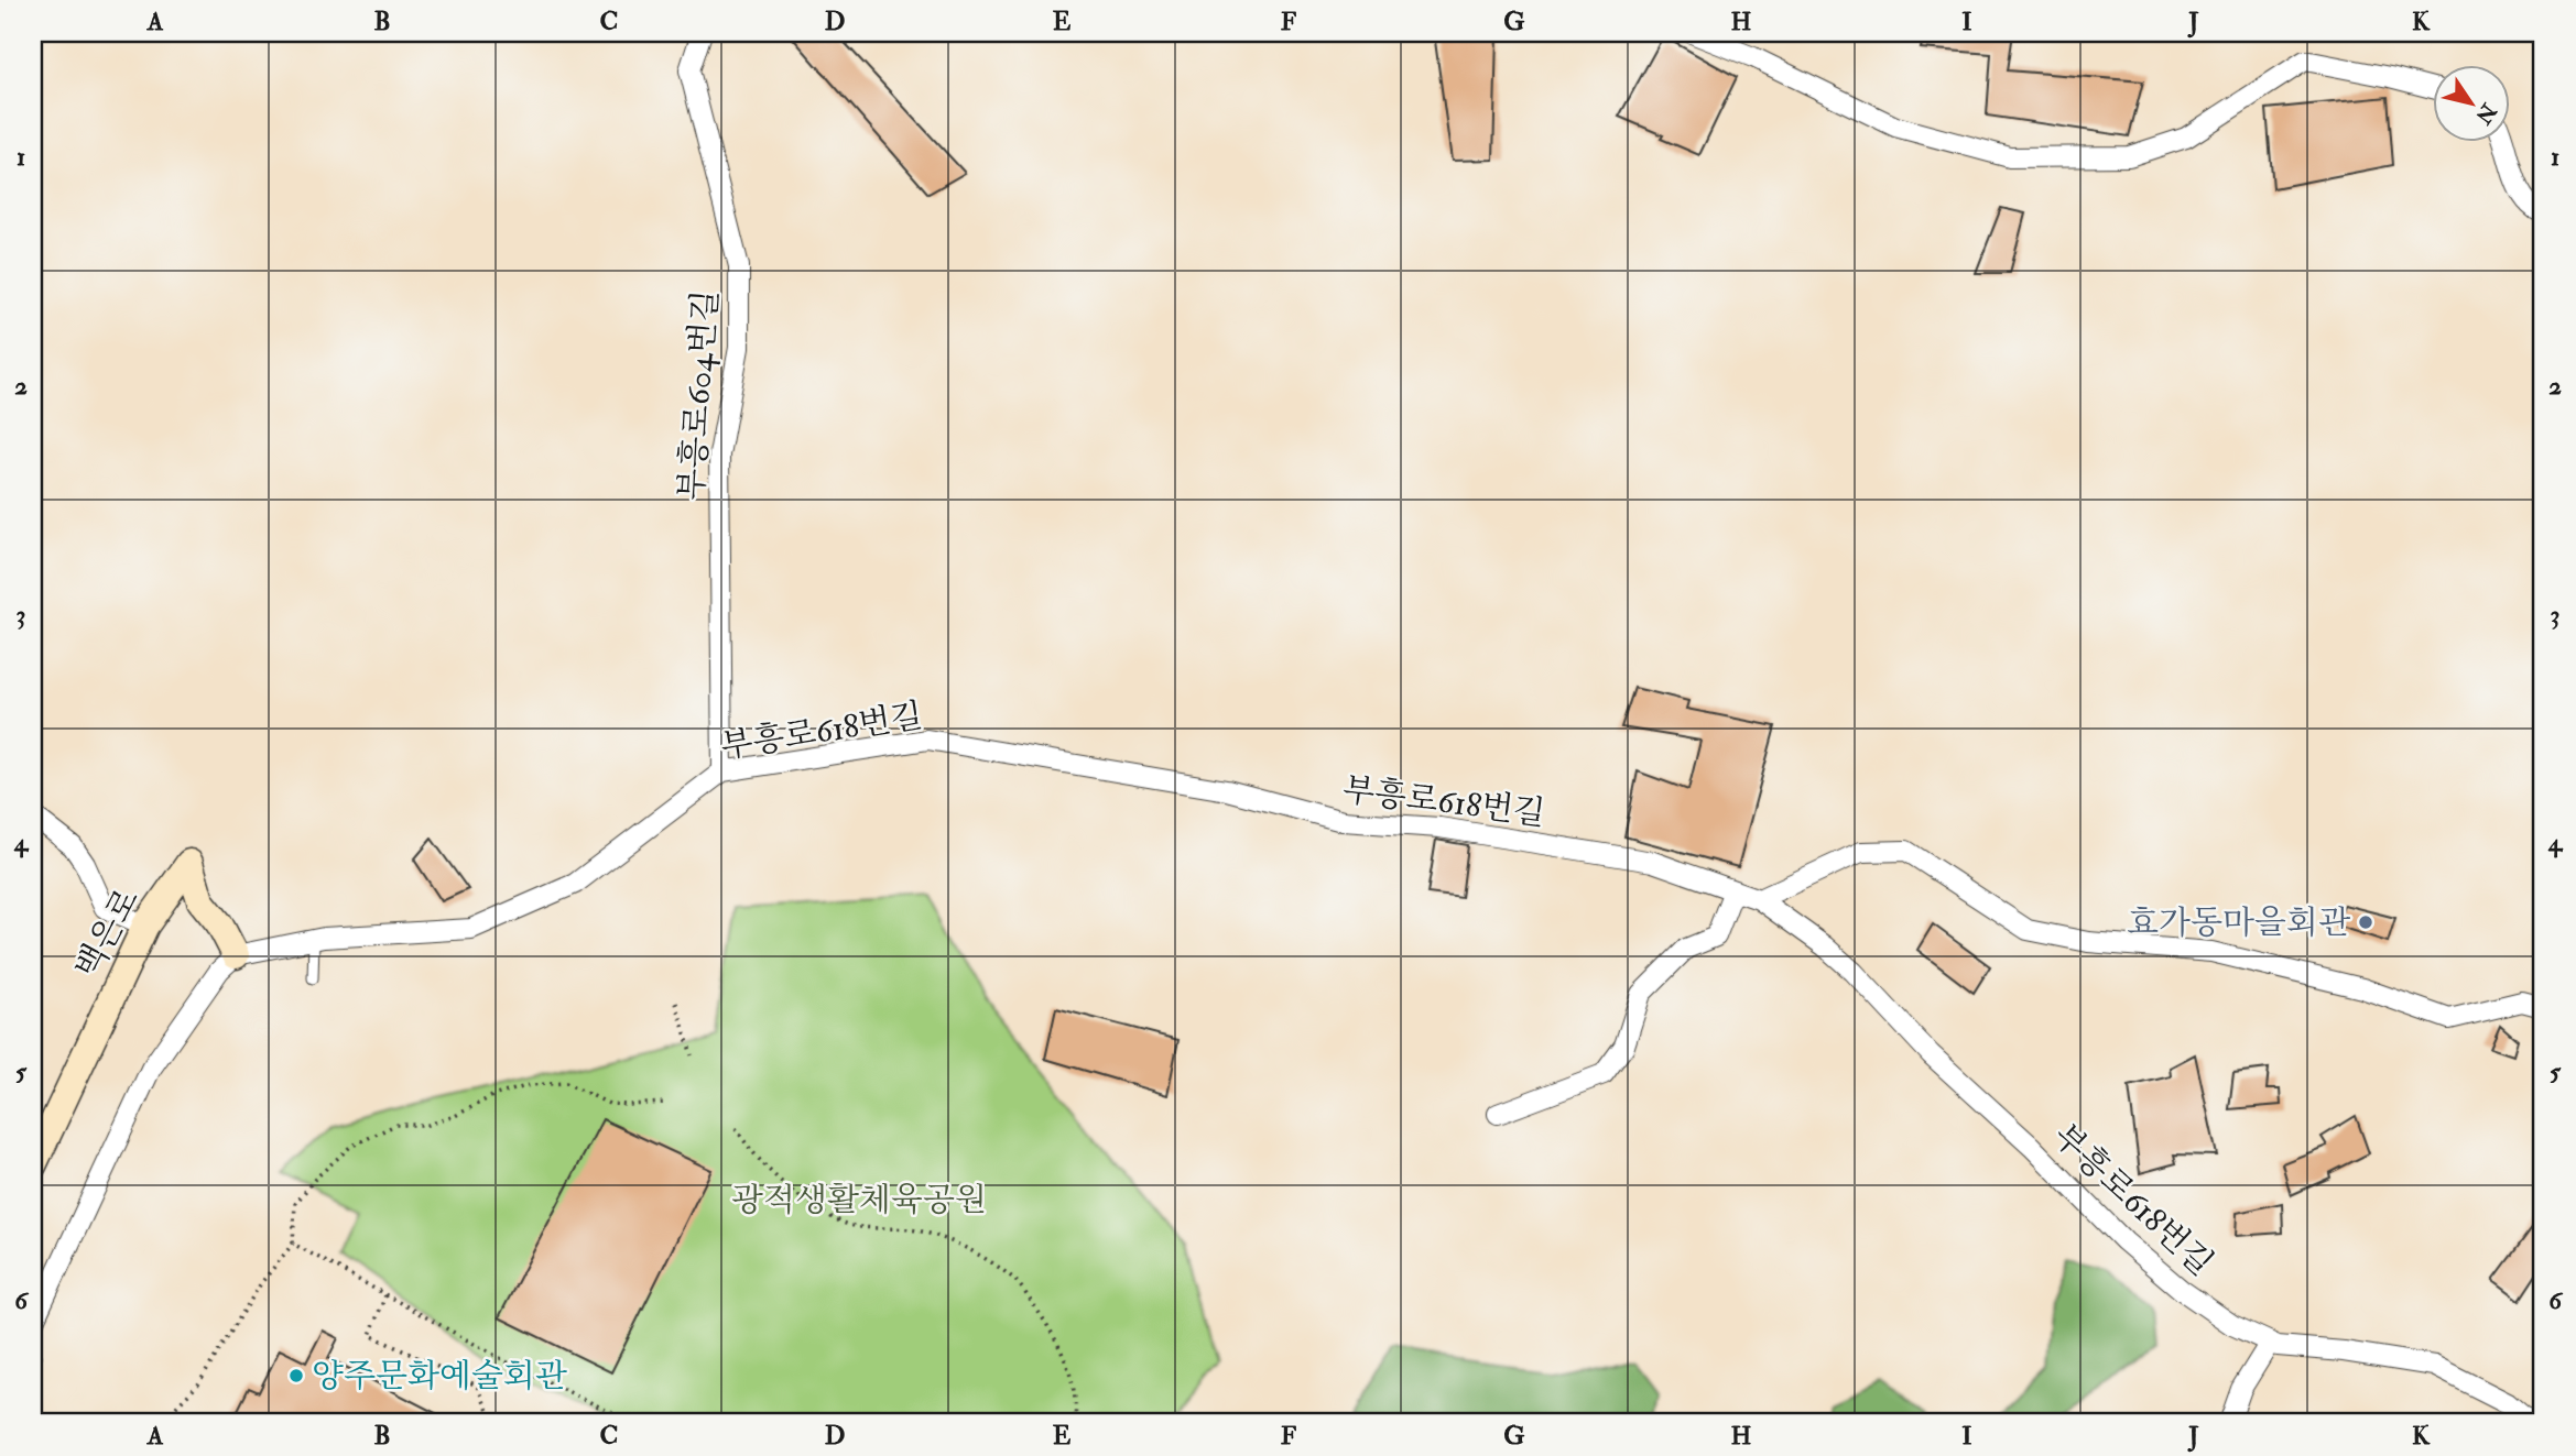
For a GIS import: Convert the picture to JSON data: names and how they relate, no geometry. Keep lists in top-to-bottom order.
{
  "streets": {
    "street": ["부흥로604번길", "부흥로618번길", "백은로"]
  },
  "crossings": [
    ["부흥로604번길", "부흥로618번길"],
    ["부흥로618번길", "백은로"]
  ],
  "parks": ["광적생활체육공원"],
  "places": ["효가동마을회관", "양주문화예술회관"],
  "north": "bottom right",
  "grid": {
    "columns": [
      "A",
      "B",
      "C",
      "D",
      "E",
      "F",
      "G",
      "H",
      "I",
      "J",
      "K"
    ],
    "rows": [
      "1",
      "2",
      "3",
      "4",
      "5",
      "6"
    ]
  }
}
